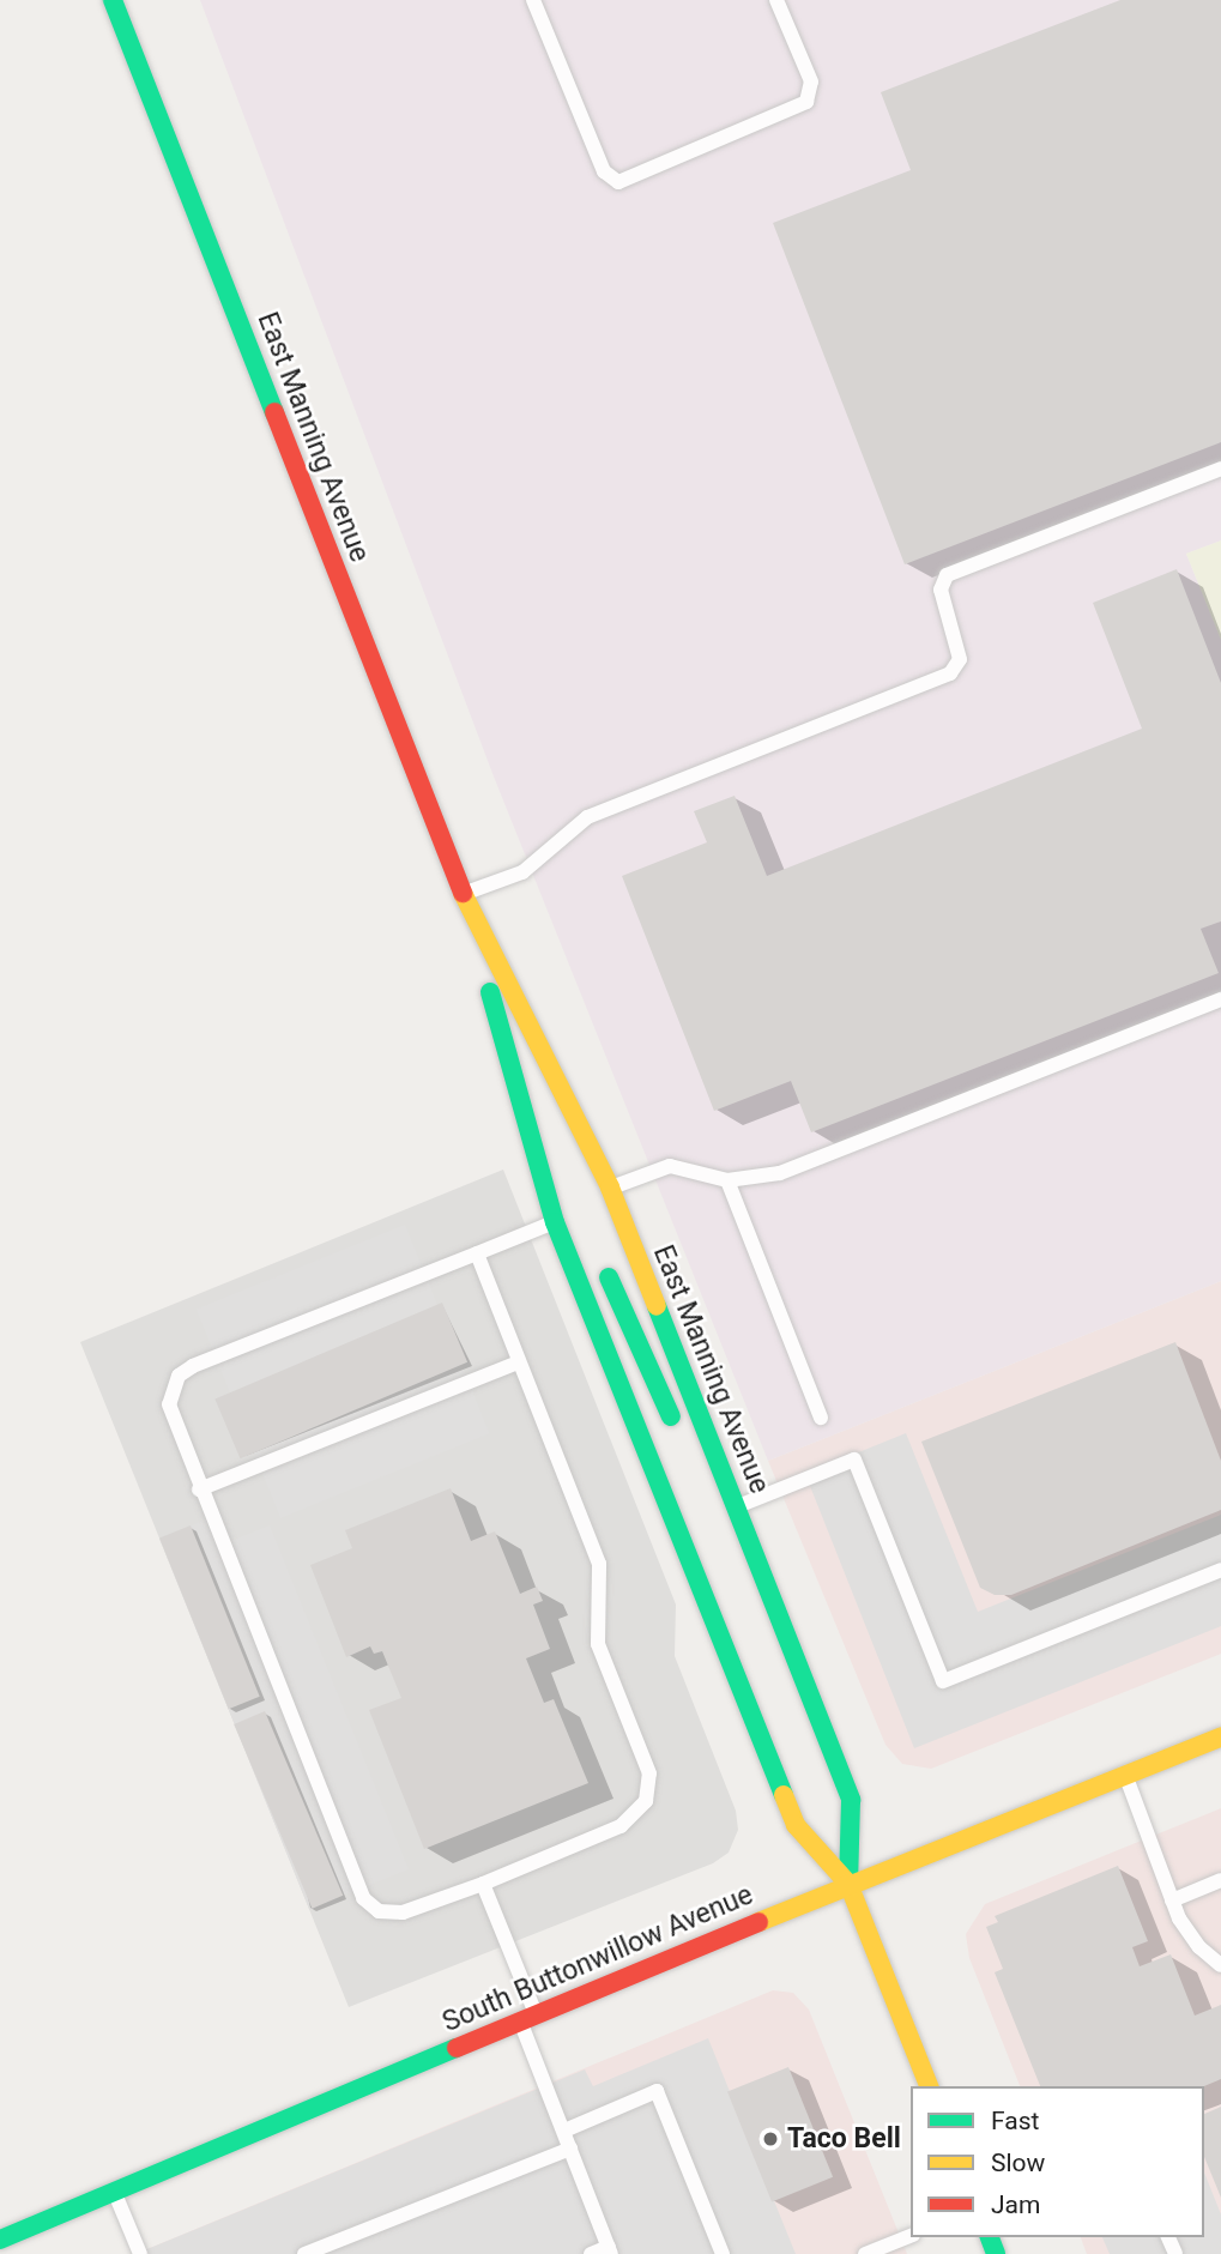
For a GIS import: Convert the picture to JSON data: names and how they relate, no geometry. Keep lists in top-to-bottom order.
{
  "streets": {
    "main road": ["East Manning Avenue", "South Buttonwillow Avenue"]
  },
  "crossings": [
    ["East Manning Avenue", "South Buttonwillow Avenue"]
  ],
  "places": ["Taco Bell"],
  "legend": ["Fast", "Slow", "Jam"]
}
